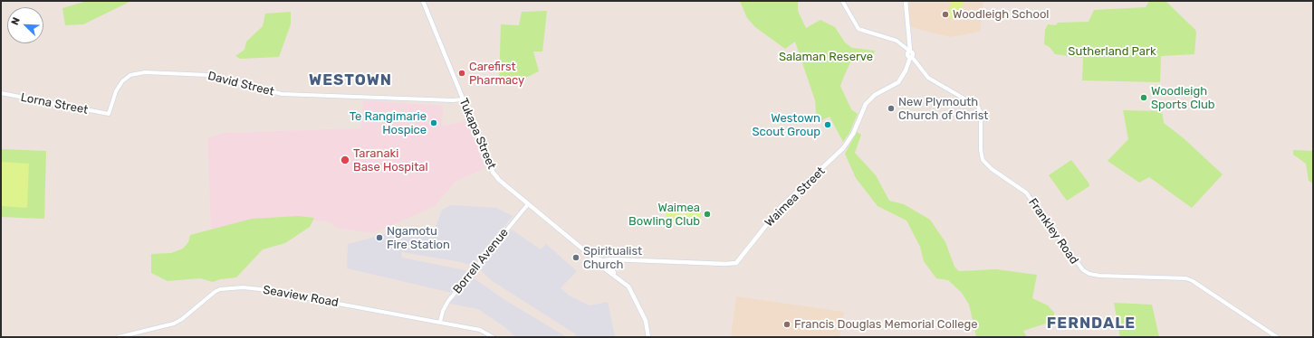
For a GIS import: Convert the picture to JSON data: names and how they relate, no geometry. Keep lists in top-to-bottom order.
{
  "streets": {
    "main road": ["Tukapa Street", "Waimea Street"],
    "street": [
      "David Street",
      "Lorna Street",
      "Frankley Road",
      "Borrell Avenue",
      "Seaview Road"
    ]
  },
  "crossings": [
    ["David Street", "Lorna Street"],
    ["David Street", "Tukapa Street"],
    ["Tukapa Street", "Waimea Street"],
    ["Tukapa Street", "Borrell Avenue"],
    ["Waimea Street", "Frankley Road"],
    ["Borrell Avenue", "Seaview Road"]
  ],
  "districts": ["WESTOWN", "FERNDALE"],
  "parks": ["Sutherland Park", "Salaman Reserve"],
  "places": [
    "Woodleigh School",
    "Carefirst Pharmacy",
    "Woodleigh Sports Club",
    "New Plymouth Church of Christ",
    "Te Rangimarie Hospice",
    "Westown Scout Group",
    "Taranaki Base Hospital",
    "Waimea Bowling Club",
    "Ngamotu Fire Station",
    "Spiritualist Church",
    "Francis Douglas Memorial College"
  ],
  "north": "top left"
}
